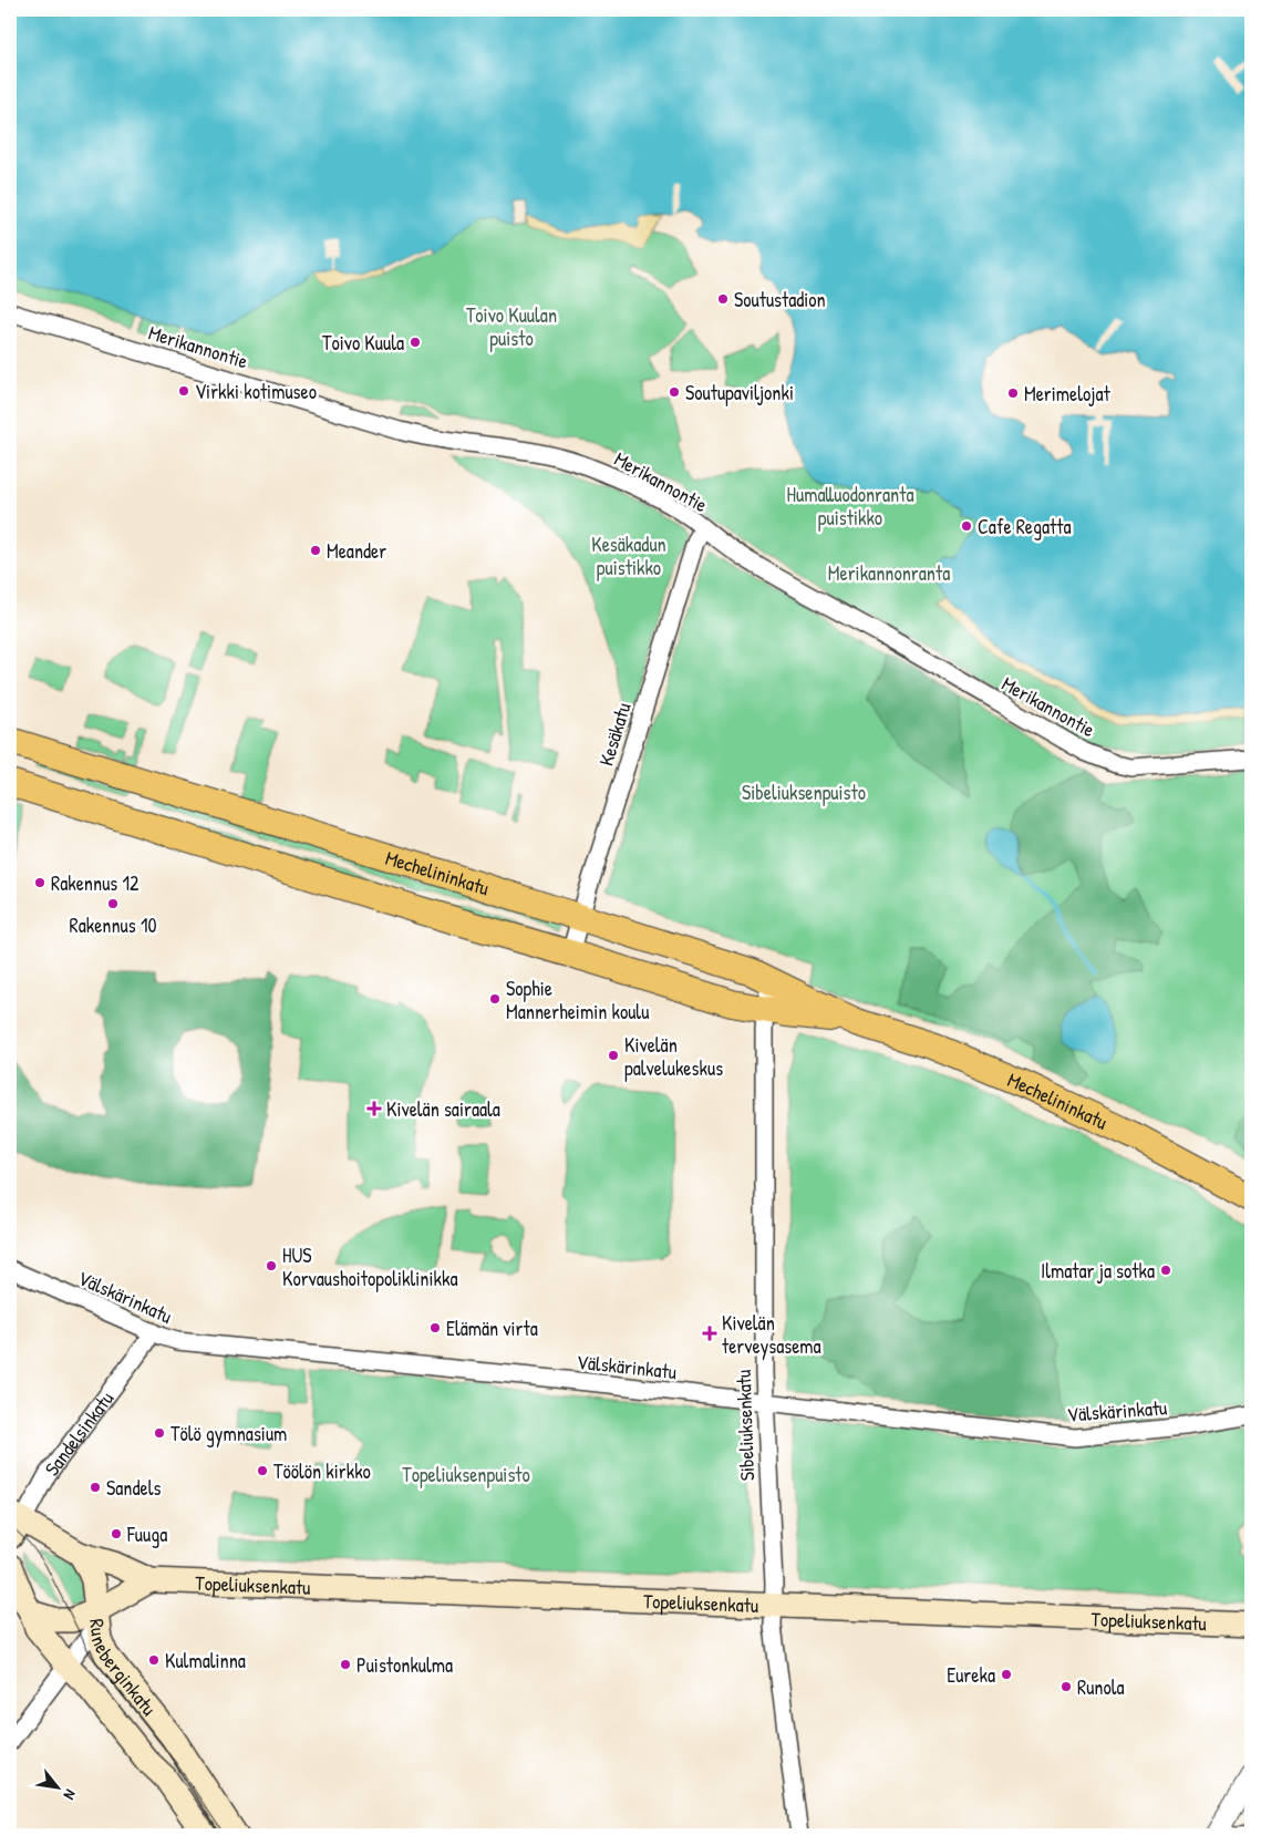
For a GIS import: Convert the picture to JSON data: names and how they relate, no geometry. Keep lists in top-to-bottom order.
{
  "streets": {
    "main road": ["Mechelininkatu", "Topeliuksenkatu", "Runeberginkatu"],
    "street": [
      "Merikannontie",
      "Kesäkatu",
      "Välskärinkatu",
      "Sibeliuksenkatu",
      "Sandelsinkatu"
    ]
  },
  "crossings": [
    ["Merikannontie", "Kesäkatu"],
    ["Kesäkatu", "Mechelininkatu"],
    ["Mechelininkatu", "Sibeliuksenkatu"],
    ["Välskärinkatu", "Sibeliuksenkatu"],
    ["Välskärinkatu", "Sandelsinkatu"],
    ["Sibeliuksenkatu", "Topeliuksenkatu"],
    ["Topeliuksenkatu", "Runeberginkatu"]
  ],
  "parks": [
    "Toivo Kuulan puisto",
    "Humalluodonranta puistikko",
    "Kesäkadun puistikko",
    "Merikannonranta",
    "Sibeliuksenpuisto",
    "Topeliuksenpuisto"
  ],
  "places": {
    "other": [
      "Soutustadion",
      "Toivo Kuula",
      "Virkki kotimuseo",
      "Soutupaviljonki",
      "Merimelojat",
      "Cafe Regatta",
      "Meander",
      "Rakennus 12",
      "Rakennus 10",
      "Sophie Mannerheimin koulu",
      "Kivelän palvelukeskus",
      "HUS Korvaushoitopoliklinikka",
      "Ilmatar ja sotka",
      "Elämän virta",
      "Tölö gymnasium",
      "Töölön kirkko",
      "Sandels",
      "Fuuga",
      "Kulmalinna",
      "Puistonkulma",
      "Eureka",
      "Runola"
    ],
    "health": ["Kivelän sairaala", "Kivelän terveysasema"]
  },
  "north": "bottom right"
}
